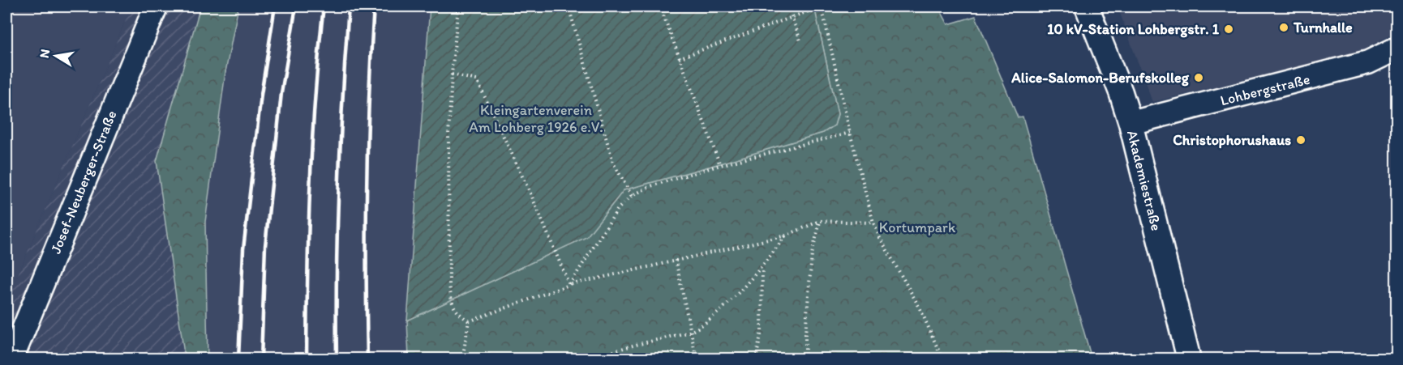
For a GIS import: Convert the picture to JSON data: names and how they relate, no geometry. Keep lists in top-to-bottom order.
{
  "streets": {
    "street": ["Lohbergstraße", "Akademiestraße", "Josef-Neuberger-Straße"]
  },
  "crossings": [
    ["Lohbergstraße", "Akademiestraße"]
  ],
  "parks": ["Kleingartenverein Am Lohberg 1926 e.V.", "Kortumpark"],
  "places": [
    "Turnhalle",
    "10 kV-Station Lohbergstr. 1",
    "Alice-Salomon-Berufskolleg",
    "Christophorushaus"
  ],
  "north": "left"
}
